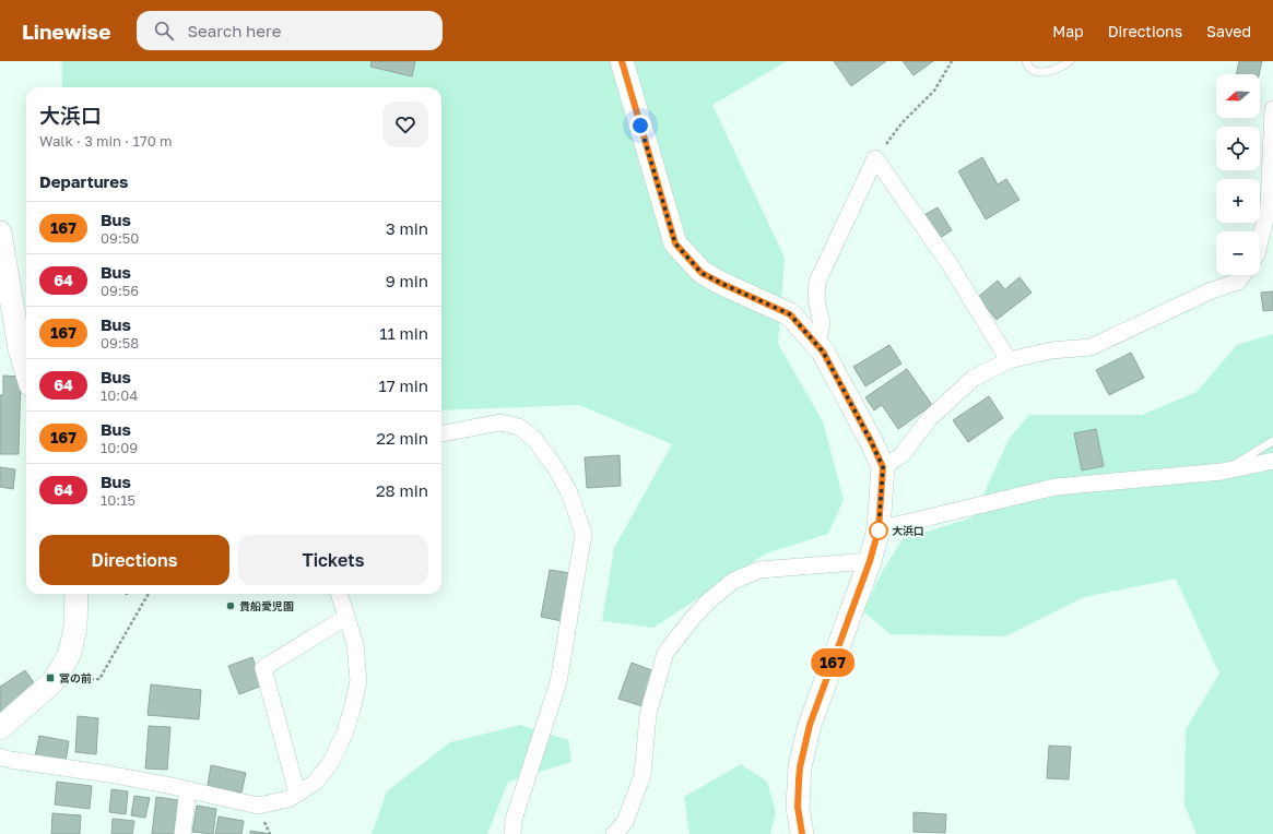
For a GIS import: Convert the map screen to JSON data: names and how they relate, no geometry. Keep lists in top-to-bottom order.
{
  "places": {
    "other": ["大浜口", "貴船愛児園"],
    "transit": ["宮の前"]
  },
  "lines": ["bus line 167"],
  "north": "left",
  "page": {
    "header": "Linewise",
    "search": "Search here",
    "nav": ["Map", "Directions", "Saved"],
    "on_map": "167",
    "map_buttons": ["+", "−"],
    "heading": [
      ["大浜口", "Walk · 3 min · 170 m"],
      "Departures"
    ],
    "list": [
      {
        "mark": "167",
        "name": "Bus",
        "note": "09:50",
        "value": "3 min"
      },
      {
        "mark": "64",
        "name": "Bus",
        "note": "09:56",
        "value": "9 min"
      },
      {
        "mark": "167",
        "name": "Bus",
        "note": "09:58",
        "value": "11 min"
      },
      {
        "mark": "64",
        "name": "Bus",
        "note": "10:04",
        "value": "17 min"
      },
      {
        "mark": "167",
        "name": "Bus",
        "note": "10:09",
        "value": "22 min"
      },
      {
        "mark": "64",
        "name": "Bus",
        "note": "10:15",
        "value": "28 min"
      }
    ],
    "buttons": ["Directions", "Tickets"]
  }
}
